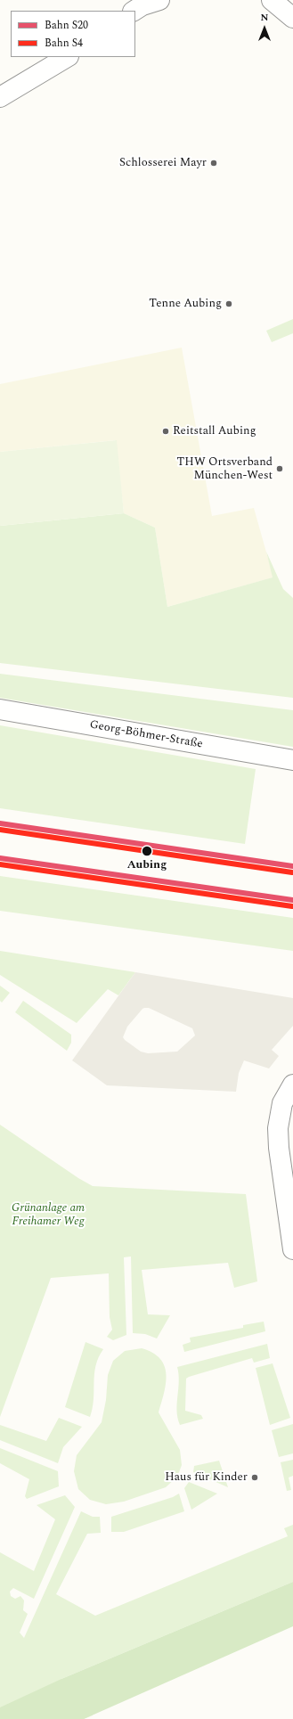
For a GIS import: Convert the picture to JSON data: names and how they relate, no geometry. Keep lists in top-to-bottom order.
{
  "streets": {
    "street": ["Georg-Böhmer-Straße"]
  },
  "parks": ["Grünanlage am Freihamer Weg"],
  "places": [
    "Schlosserei Mayr",
    "Tenne Aubing",
    "Reitstall Aubing",
    "THW Ortsverband München-West",
    "Aubing",
    "Haus für Kinder"
  ],
  "lines": ["rail line S20", "rail line S4"],
  "legend": ["Bahn S20", "Bahn S4"],
  "north": "top"
}
